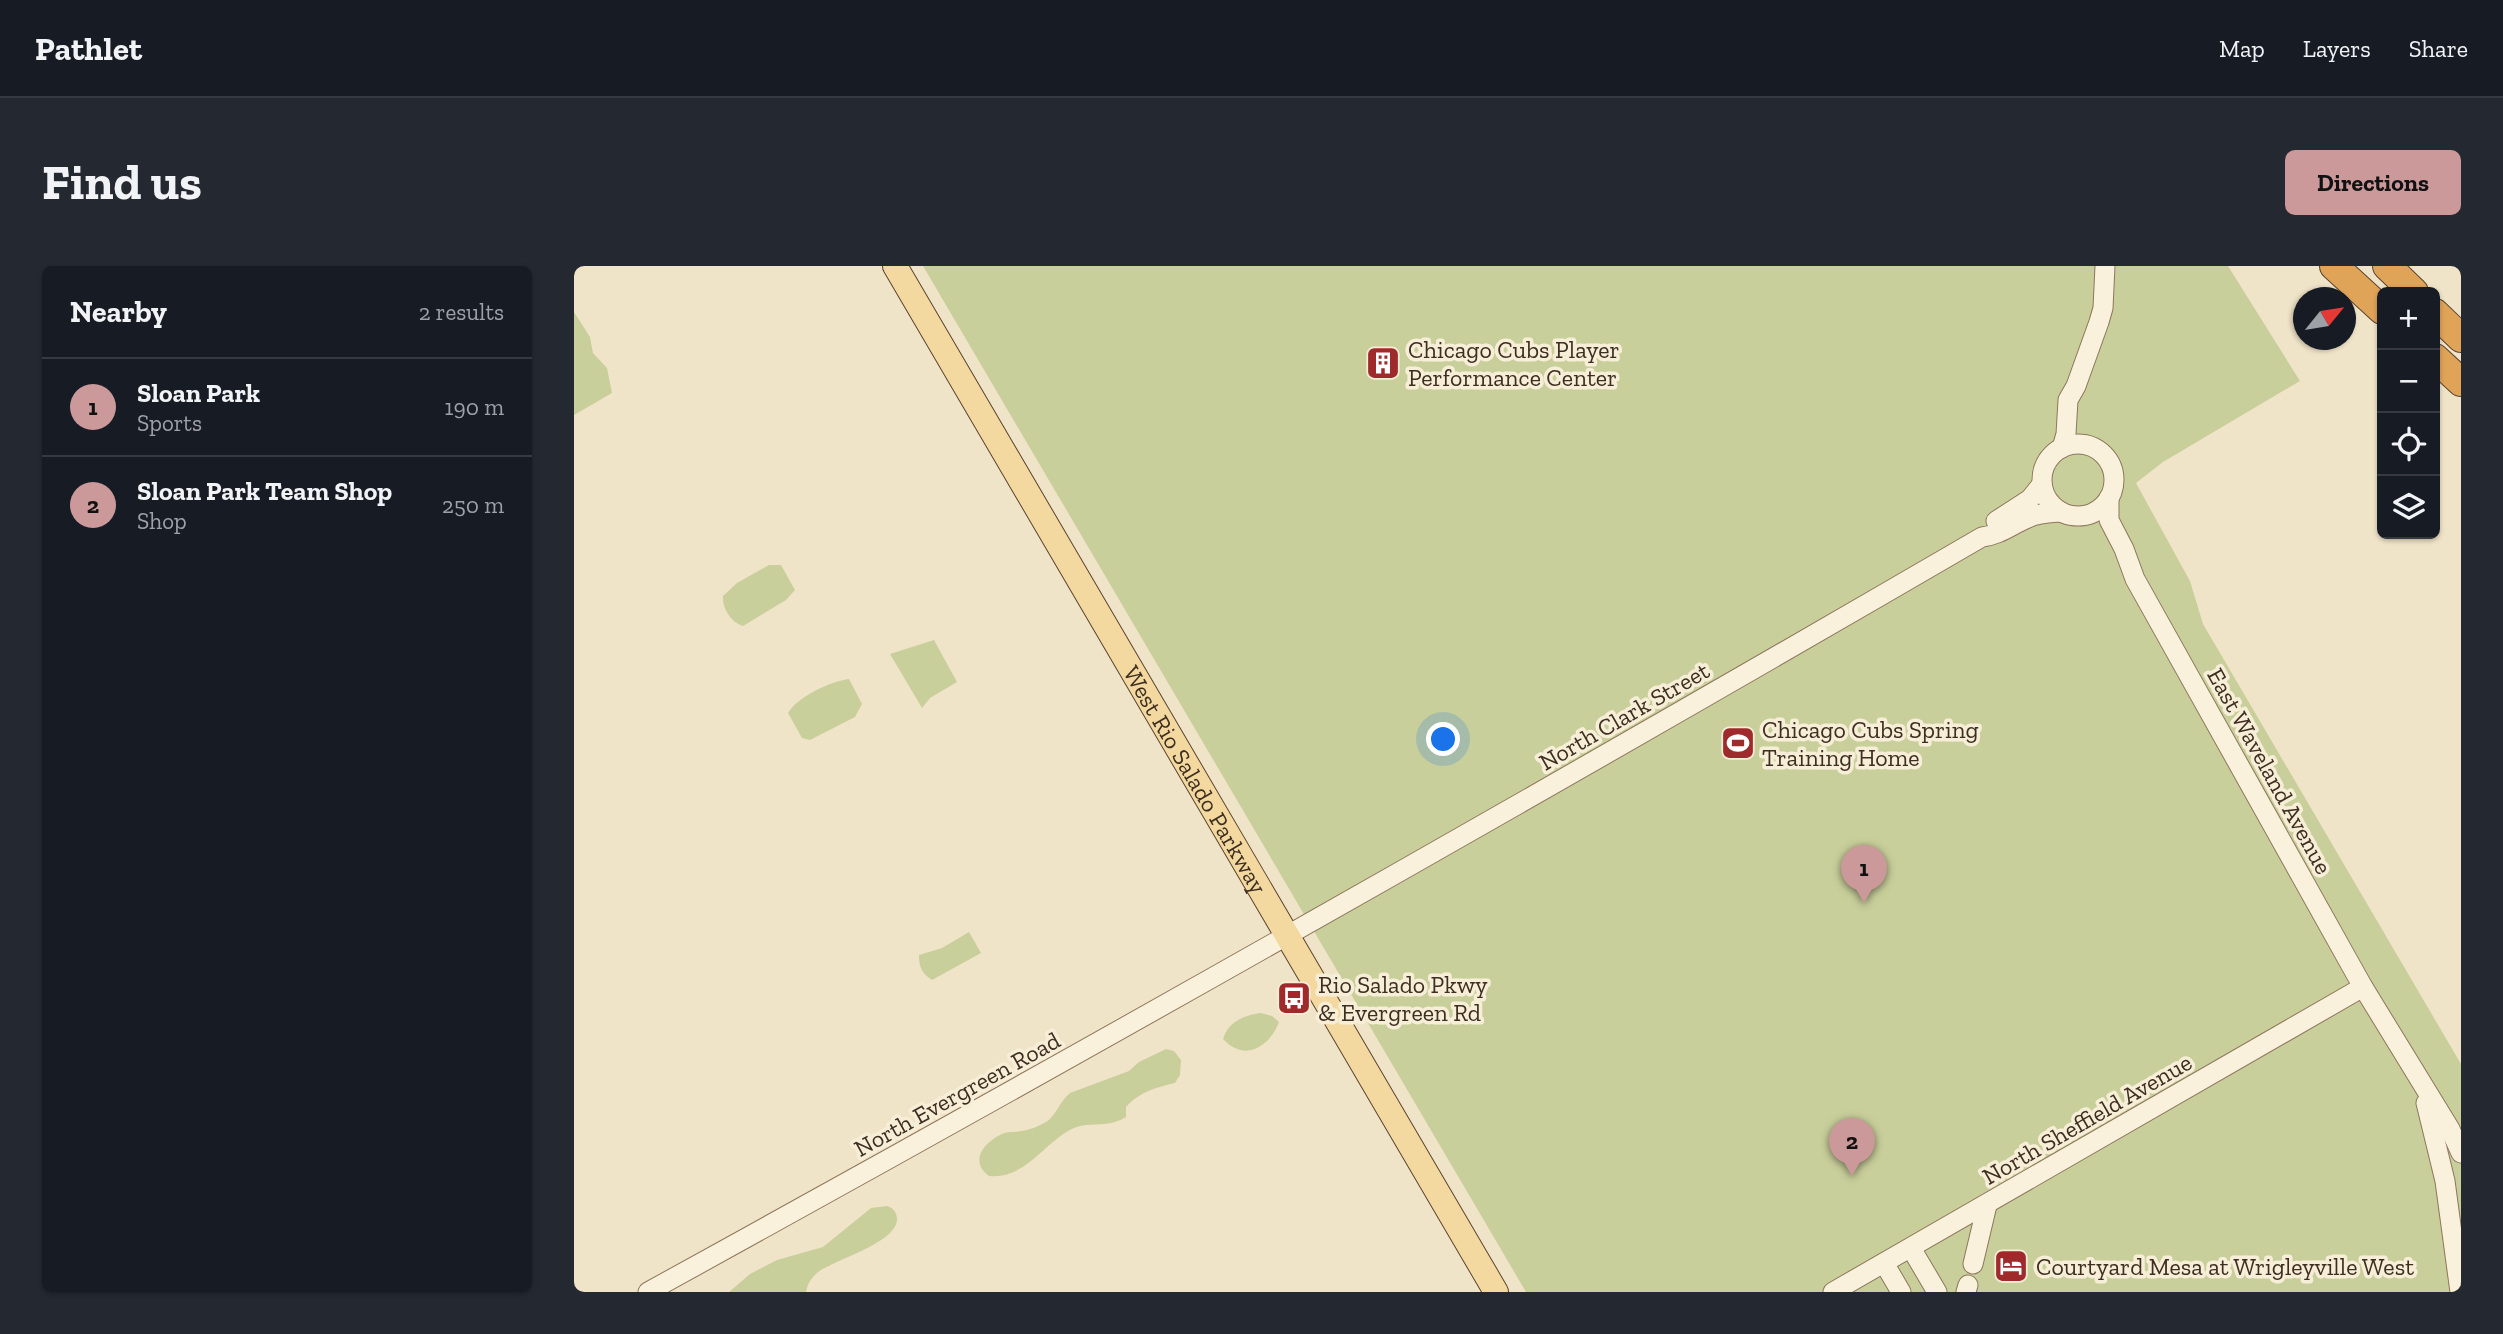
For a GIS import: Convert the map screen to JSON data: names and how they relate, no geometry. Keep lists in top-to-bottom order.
{
  "streets": {
    "main road": ["West Rio Salado Parkway"],
    "street": [
      "North Clark Street",
      "East Waveland Avenue",
      "North Evergreen Road",
      "North Sheffield Avenue"
    ]
  },
  "crossings": [
    ["North Clark Street", "East Waveland Avenue"],
    ["North Clark Street", "West Rio Salado Parkway"],
    ["North Clark Street", "North Evergreen Road"],
    ["East Waveland Avenue", "North Sheffield Avenue"],
    ["West Rio Salado Parkway", "North Evergreen Road"]
  ],
  "places": {
    "building": ["Chicago Cubs Player Performance Center"],
    "sports": ["Chicago Cubs Spring Training Home"],
    "bus stop": ["Rio Salado Pkwy & Evergreen Rd"],
    "hotel": ["Courtyard Mesa at Wrigleyville West"]
  },
  "north": "top right",
  "page": {
    "header": "Pathlet",
    "nav": ["Map", "Layers", "Share"],
    "buttons": "Directions",
    "title": "Find us",
    "heading": ["Nearby", "2 results"],
    "map_buttons": ["+", "−"],
    "list": [
      {
        "mark": "1",
        "name": "Sloan Park",
        "note": "Sports",
        "value": "190 m"
      },
      {
        "mark": "2",
        "name": "Sloan Park Team Shop",
        "note": "Shop",
        "value": "250 m"
      }
    ],
    "pins": ["1", "2"]
  }
}
